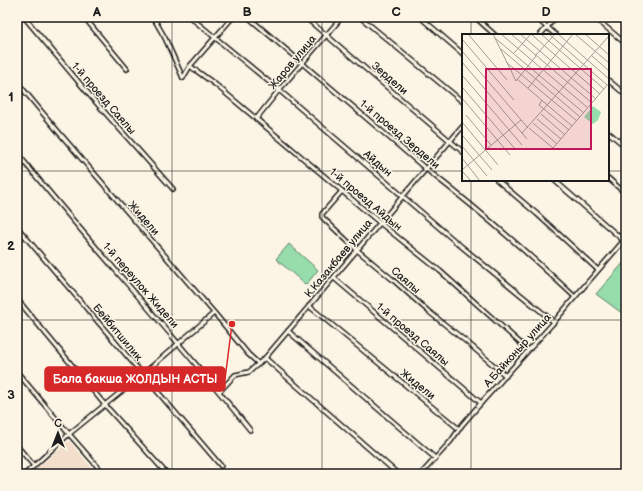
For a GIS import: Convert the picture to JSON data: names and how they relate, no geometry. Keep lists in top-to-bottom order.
{
  "streets": {
    "street": [
      "Жаров улица",
      "Зердели",
      "1-й проезд Саялы",
      "1-й проезд Зердели",
      "Айдын",
      "1-й проезд Айдын",
      "Жидели",
      "К.Казакбаев улица",
      "Саялы",
      "1-й переулок Жидели",
      "Бейбитшилик",
      "А.Байконыр улица"
    ]
  },
  "crossings": [
    ["Жаров улица", "Зердели"],
    ["Жаров улица", "1-й проезд Зердели"],
    ["Жаров улица", "Айдын"],
    ["Жаров улица", "1-й проезд Айдын"],
    ["Зердели", "К.Казакбаев улица"],
    ["1-й проезд Саялы", "К.Казакбаев улица"],
    ["1-й проезд Саялы", "А.Байконыр улица"],
    ["1-й проезд Зердели", "К.Казакбаев улица"],
    ["1-й проезд Зердели", "А.Байконыр улица"],
    ["Айдын", "К.Казакбаев улица"],
    ["Айдын", "А.Байконыр улица"],
    ["1-й проезд Айдын", "К.Казакбаев улица"],
    ["1-й проезд Айдын", "Саялы"],
    ["1-й проезд Айдын", "А.Байконыр улица"],
    ["Жидели", "К.Казакбаев улица"],
    ["Жидели", "А.Байконыр улица"],
    ["К.Казакбаев улица", "Саялы"],
    ["К.Казакбаев улица", "1-й переулок Жидели"],
    ["Саялы", "А.Байконыр улица"]
  ],
  "places": ["Бала бакша ЖОЛДЫН АСТЫ"],
  "north": "top",
  "grid": {
    "columns": [
      "A",
      "B",
      "C",
      "D"
    ],
    "rows": ["1", "2", "3"]
  }
}
